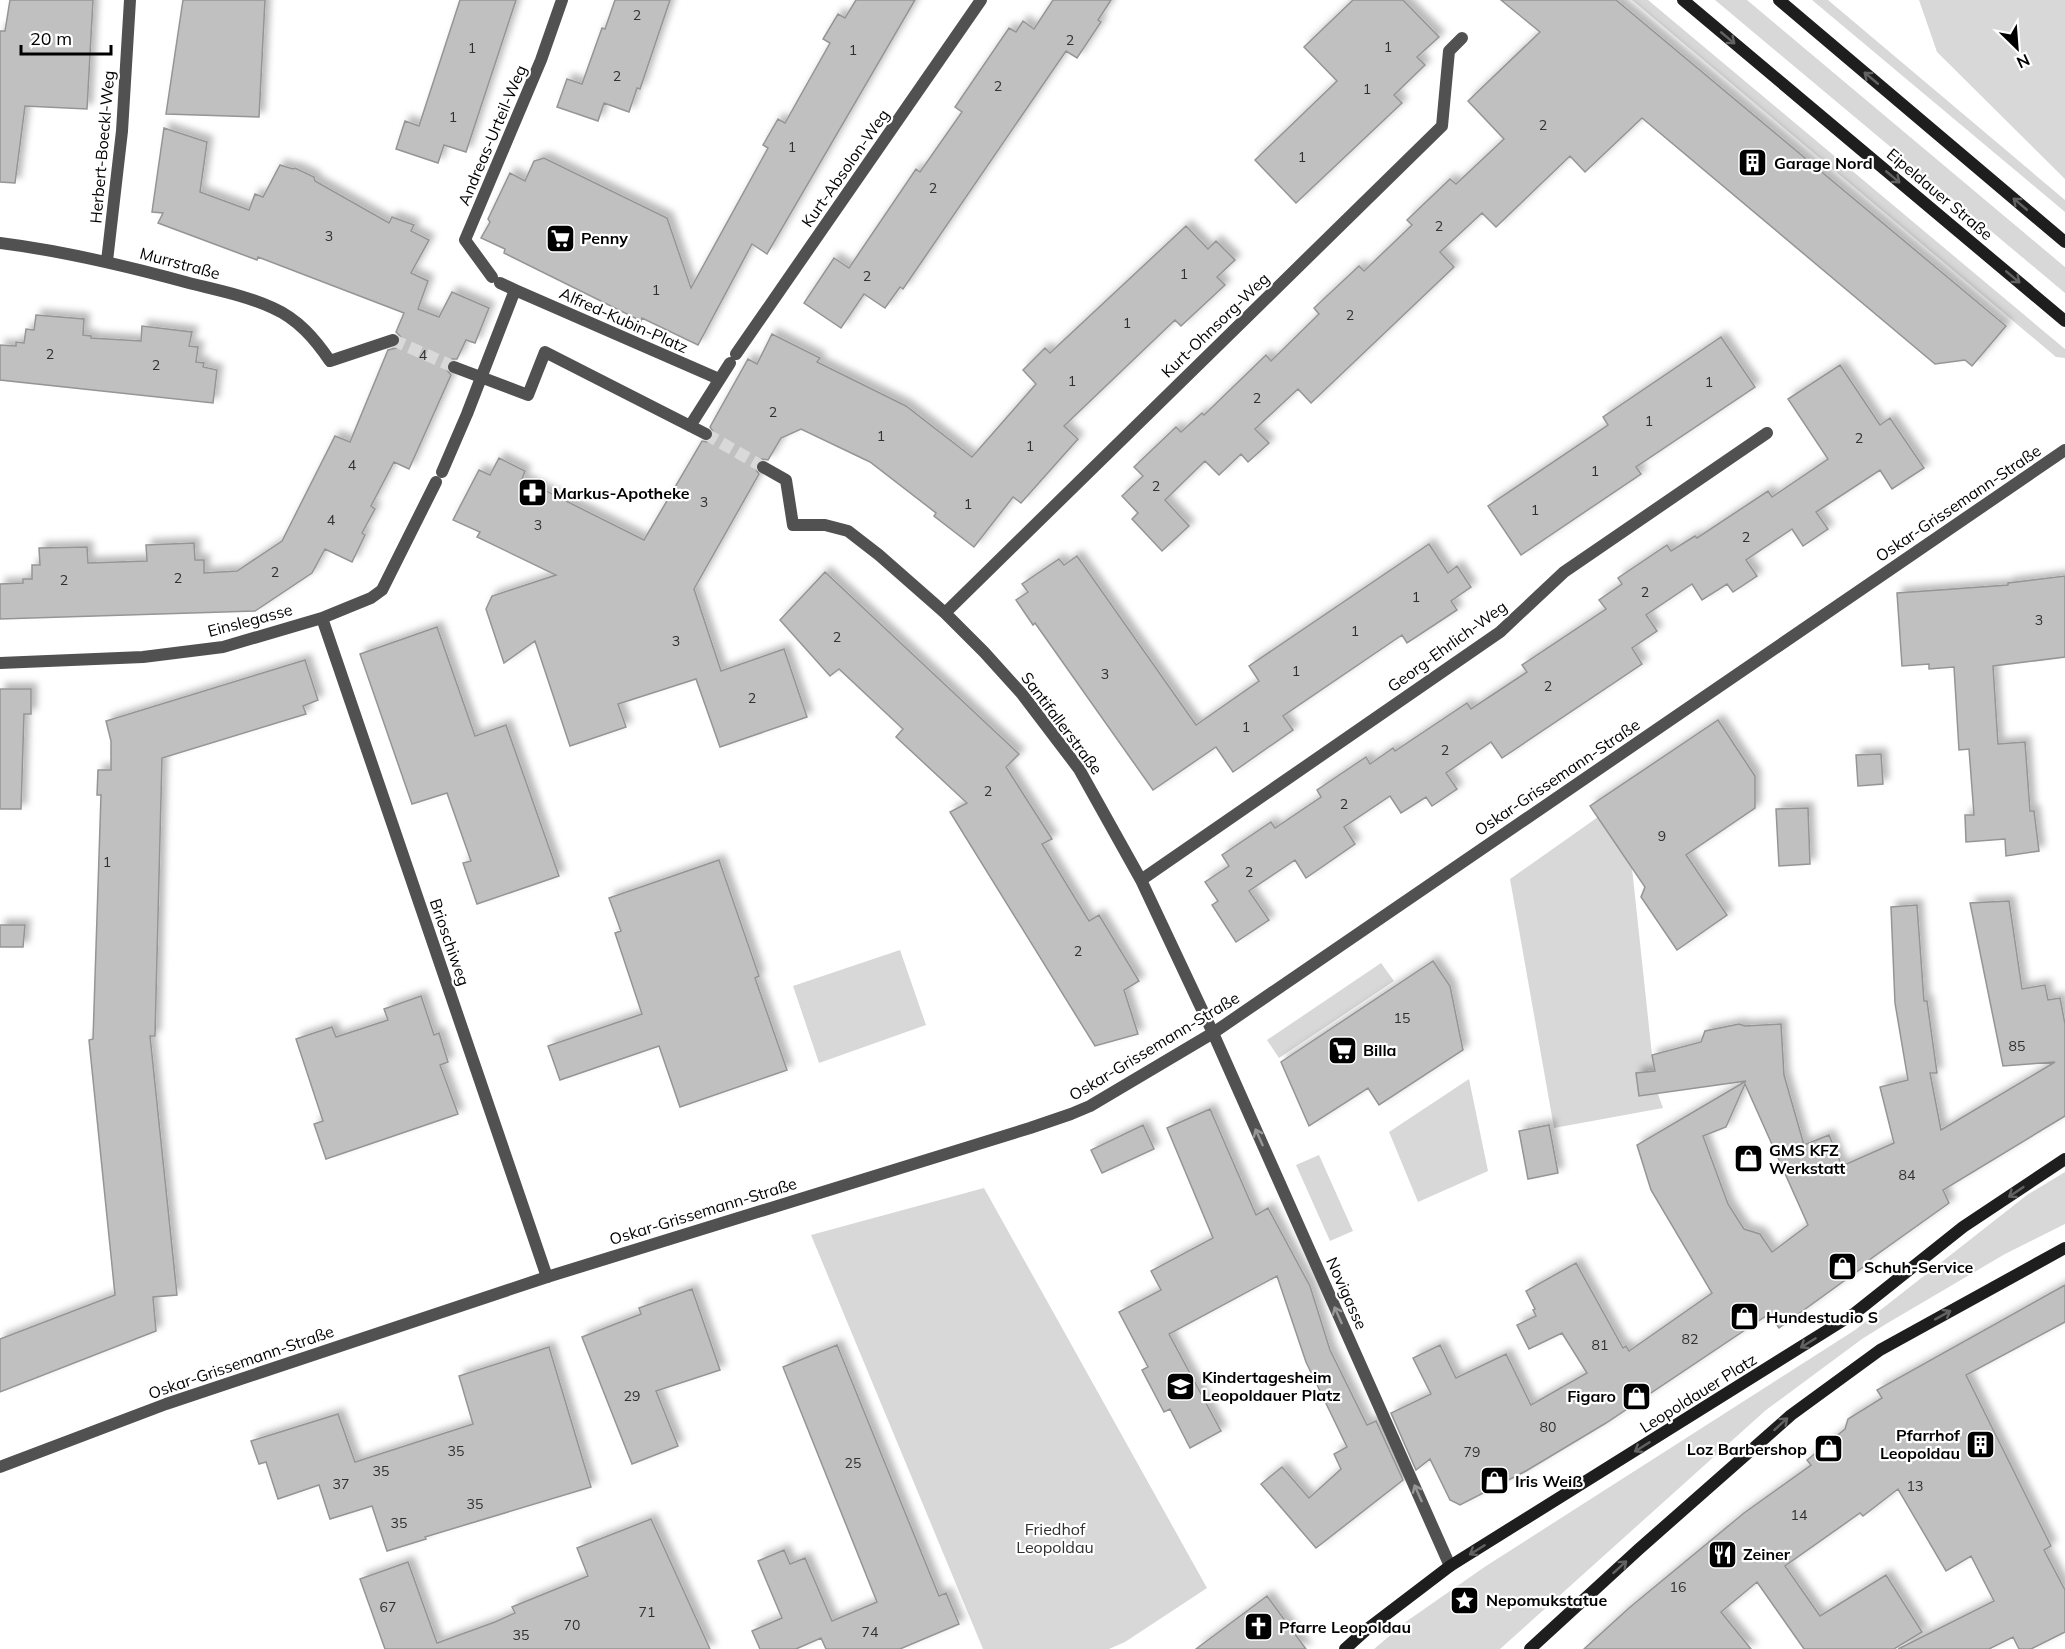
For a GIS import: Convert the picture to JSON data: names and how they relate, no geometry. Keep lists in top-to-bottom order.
{
  "streets": {
    "street": [
      "Andreas-Urteil-Weg",
      "Herbert-Boeckl-Weg",
      "Kurt-Absolon-Weg",
      "Eipeldauer Straße",
      "Murrstraße",
      "Alfred-Kubin-Platz",
      "Kurt-Ohnsorg-Weg",
      "Oskar-Grissemann-Straße",
      "Einslegasse",
      "Georg-Ehrlich-Weg",
      "Santifallerstraße",
      "Brioschiweg",
      "Novigasse",
      "Leopoldauer Platz"
    ]
  },
  "crossings": [
    ["Andreas-Urteil-Weg", "Alfred-Kubin-Platz"],
    ["Herbert-Boeckl-Weg", "Murrstraße"],
    ["Kurt-Absolon-Weg", "Alfred-Kubin-Platz"],
    ["Kurt-Ohnsorg-Weg", "Santifallerstraße"],
    ["Oskar-Grissemann-Straße", "Santifallerstraße"],
    ["Oskar-Grissemann-Straße", "Brioschiweg"],
    ["Oskar-Grissemann-Straße", "Novigasse"],
    ["Einslegasse", "Brioschiweg"],
    ["Georg-Ehrlich-Weg", "Santifallerstraße"],
    ["Santifallerstraße", "Novigasse"],
    ["Novigasse", "Leopoldauer Platz"]
  ],
  "one_way": ["Novigasse"],
  "parks": ["Friedhof Leopoldau"],
  "places": {
    "building": ["Garage Nord", "Pfarrhof Leopoldau"],
    "supermarket": ["Penny", "Billa"],
    "pharmacy": ["Markus-Apotheke"],
    "shop": [
      "GMS KFZ Werkstatt",
      "Schuh-Service",
      "Hundestudio S",
      "Figaro",
      "Loz Barbershop",
      "Iris Weiß"
    ],
    "school or university": ["Kindertagesheim Leopoldauer Platz"],
    "restaurant": ["Zeiner"],
    "place": ["Nepomukstatue"],
    "church": ["Pfarre Leopoldau"]
  },
  "house_numbers": [
    "2",
    "2",
    "1",
    "1",
    "1",
    "2",
    "2",
    "1",
    "1",
    "2",
    "1",
    "1",
    "2",
    "2",
    "3",
    "1",
    "2",
    "1",
    "2",
    "1",
    "2",
    "4",
    "2",
    "1",
    "1",
    "2",
    "2",
    "1",
    "1",
    "2",
    "1",
    "4",
    "1",
    "2",
    "3",
    "1",
    "1",
    "4",
    "3",
    "2",
    "2",
    "2",
    "2",
    "2",
    "1",
    "3",
    "1",
    "2",
    "3",
    "1",
    "3",
    "2",
    "2",
    "1",
    "2",
    "2",
    "2",
    "9",
    "1",
    "2",
    "2",
    "15",
    "85",
    "84",
    "82",
    "81",
    "29",
    "80",
    "35",
    "79",
    "25",
    "35",
    "37",
    "13",
    "35",
    "14",
    "35",
    "16",
    "67",
    "71",
    "70",
    "74",
    "35"
  ],
  "scale_bar": "20 m",
  "north": "bottom right"
}
